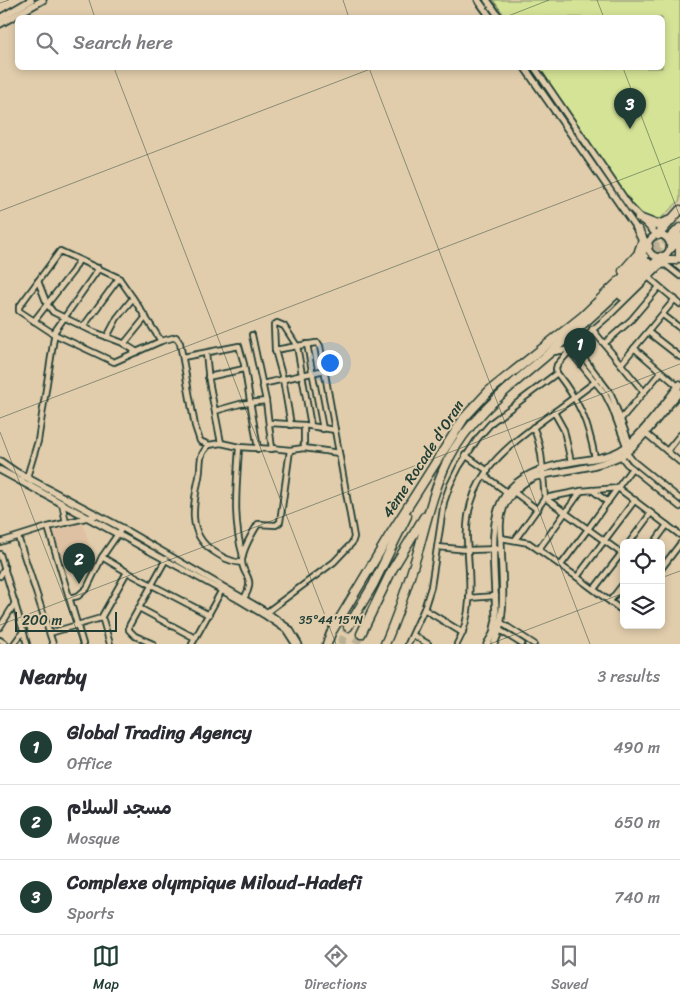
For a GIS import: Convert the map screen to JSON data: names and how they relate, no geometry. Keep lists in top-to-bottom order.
{
  "streets": {
    "highway": ["4ème Rocade d'Oran"]
  },
  "scale_bar": "200 m",
  "page": {
    "search": "Search here",
    "pins": ["3", "1", "2"],
    "scale": "200 m",
    "heading": ["Nearby", "3 results"],
    "list": [
      {
        "mark": "1",
        "name": "Global Trading Agency",
        "note": "Office",
        "value": "490 m"
      },
      {
        "mark": "2",
        "name": "مسجد السلام",
        "note": "Mosque",
        "value": "650 m"
      },
      {
        "mark": "3",
        "name": "Complexe olympique Miloud-Hadefi",
        "note": "Sports",
        "value": "740 m"
      }
    ],
    "nav": ["Map", "Directions", "Saved"]
  },
  "coordinates": ["35°44'15\"N"]
}
